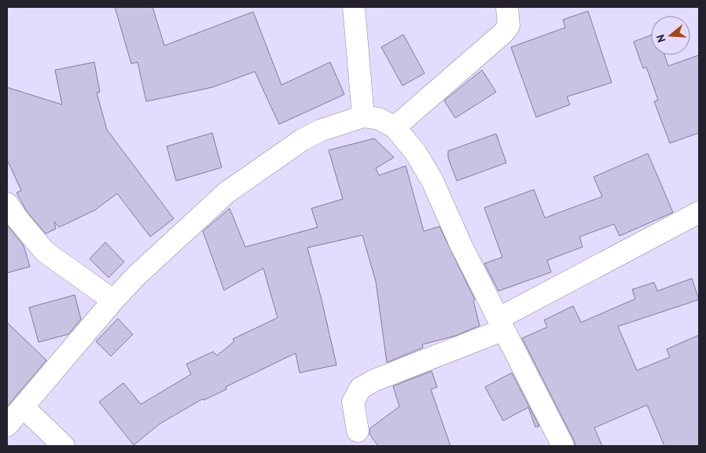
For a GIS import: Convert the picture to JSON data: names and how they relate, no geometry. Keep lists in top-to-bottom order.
{
  "north": "left"
}
